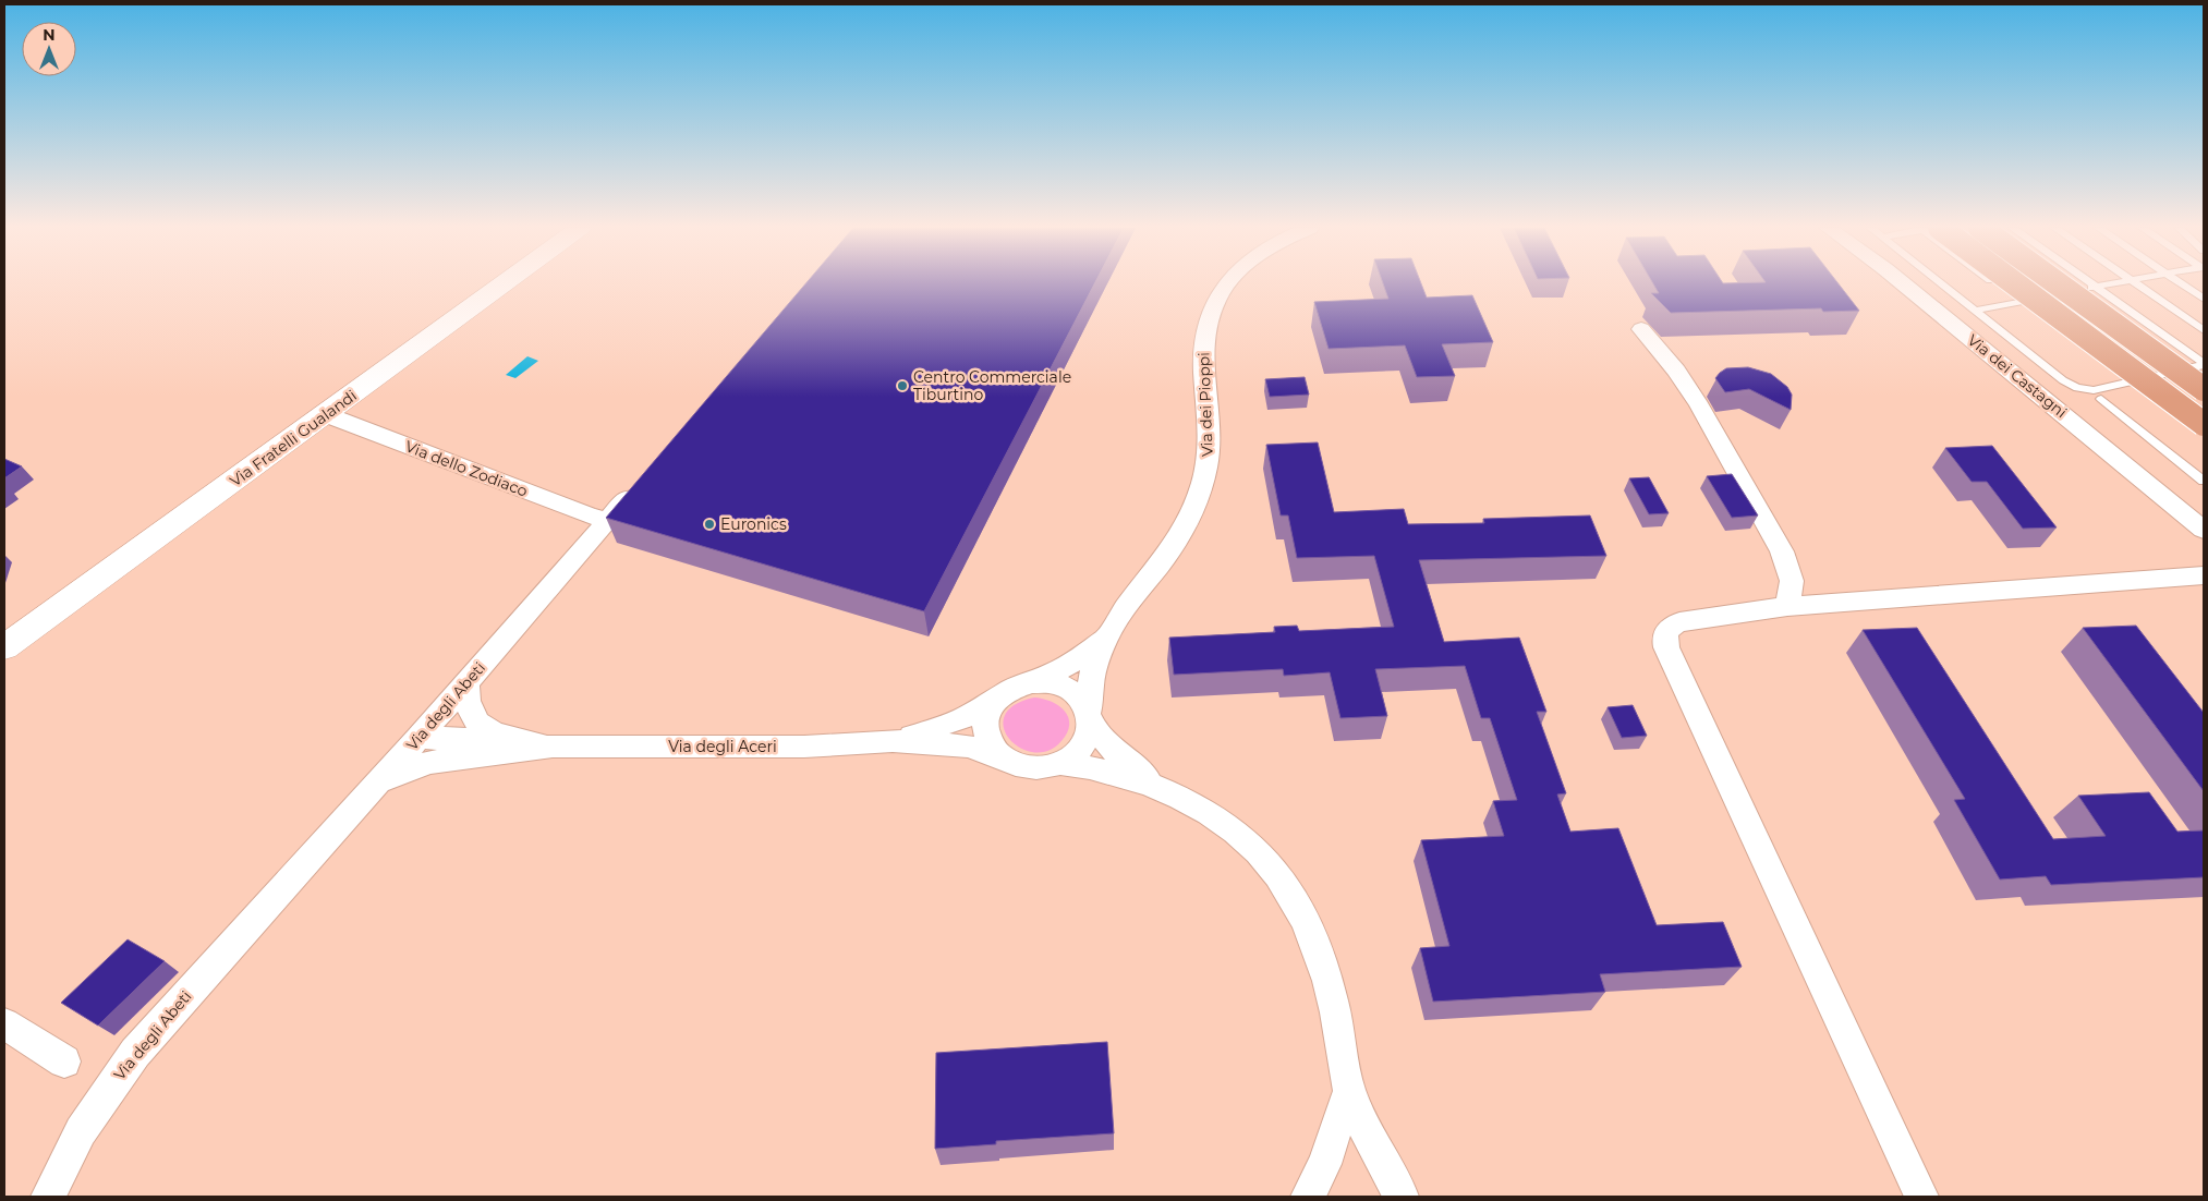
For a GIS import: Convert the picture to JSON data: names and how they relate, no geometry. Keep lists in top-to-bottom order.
{
  "streets": {
    "street": [
      "Via dei Castagni",
      "Via dei Pioppi",
      "Via Fratelli Gualandi",
      "Via dello Zodiaco",
      "Via degli Abeti",
      "Via degli Aceri"
    ]
  },
  "crossings": [
    ["Via Fratelli Gualandi", "Via dello Zodiaco"],
    ["Via dello Zodiaco", "Via degli Abeti"],
    ["Via degli Abeti", "Via degli Aceri"]
  ],
  "places": ["Centro Commerciale Tiburtino", "Euronics"],
  "north": "top"
}
